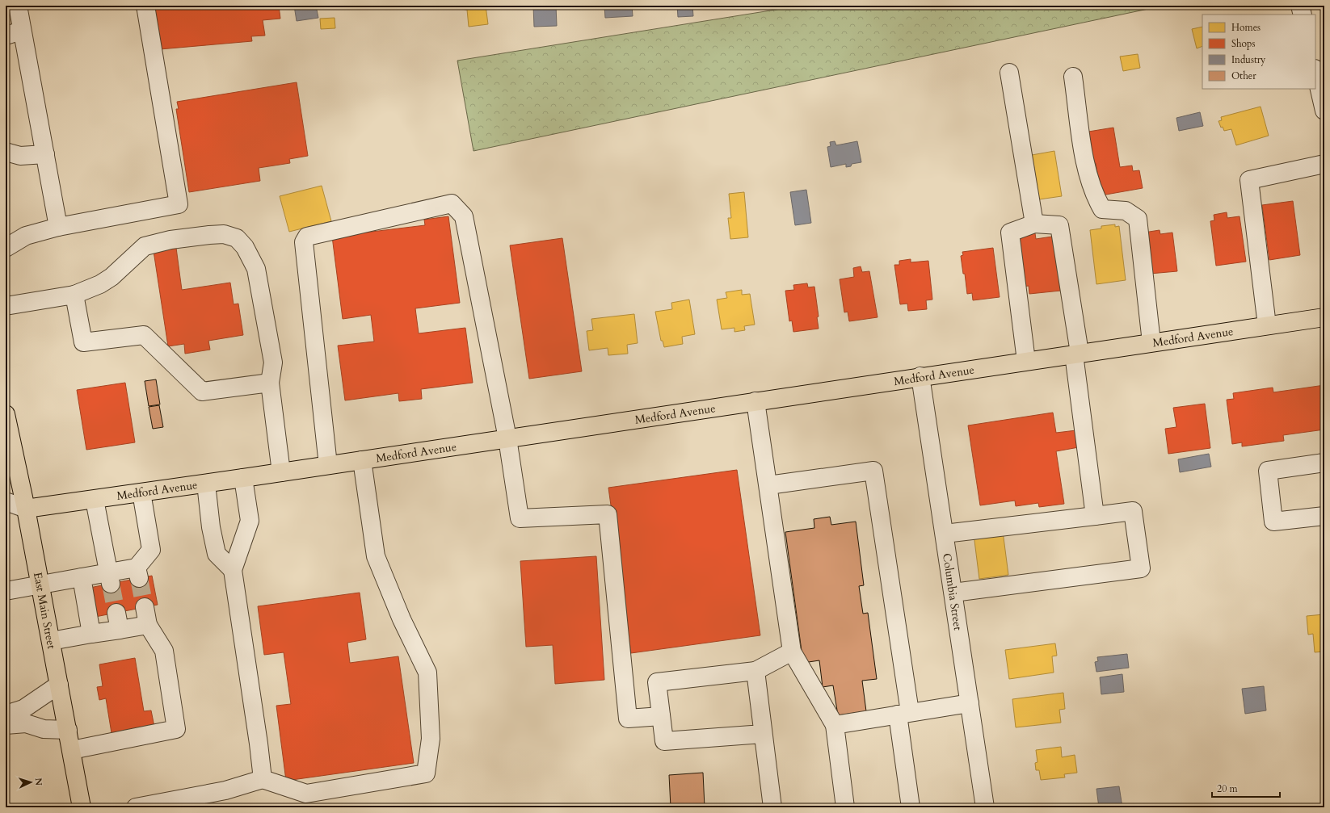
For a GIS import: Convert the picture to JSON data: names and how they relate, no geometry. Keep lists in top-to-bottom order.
{
  "streets": {
    "main road": ["Medford Avenue", "East Main Street"],
    "street": ["Columbia Street"]
  },
  "crossings": [
    ["Medford Avenue", "Columbia Street"],
    ["Medford Avenue", "East Main Street"]
  ],
  "legend": [
    "Homes",
    "Shops",
    "Industry",
    "Other"
  ],
  "scale_bar": "20 m",
  "north": "right"
}
